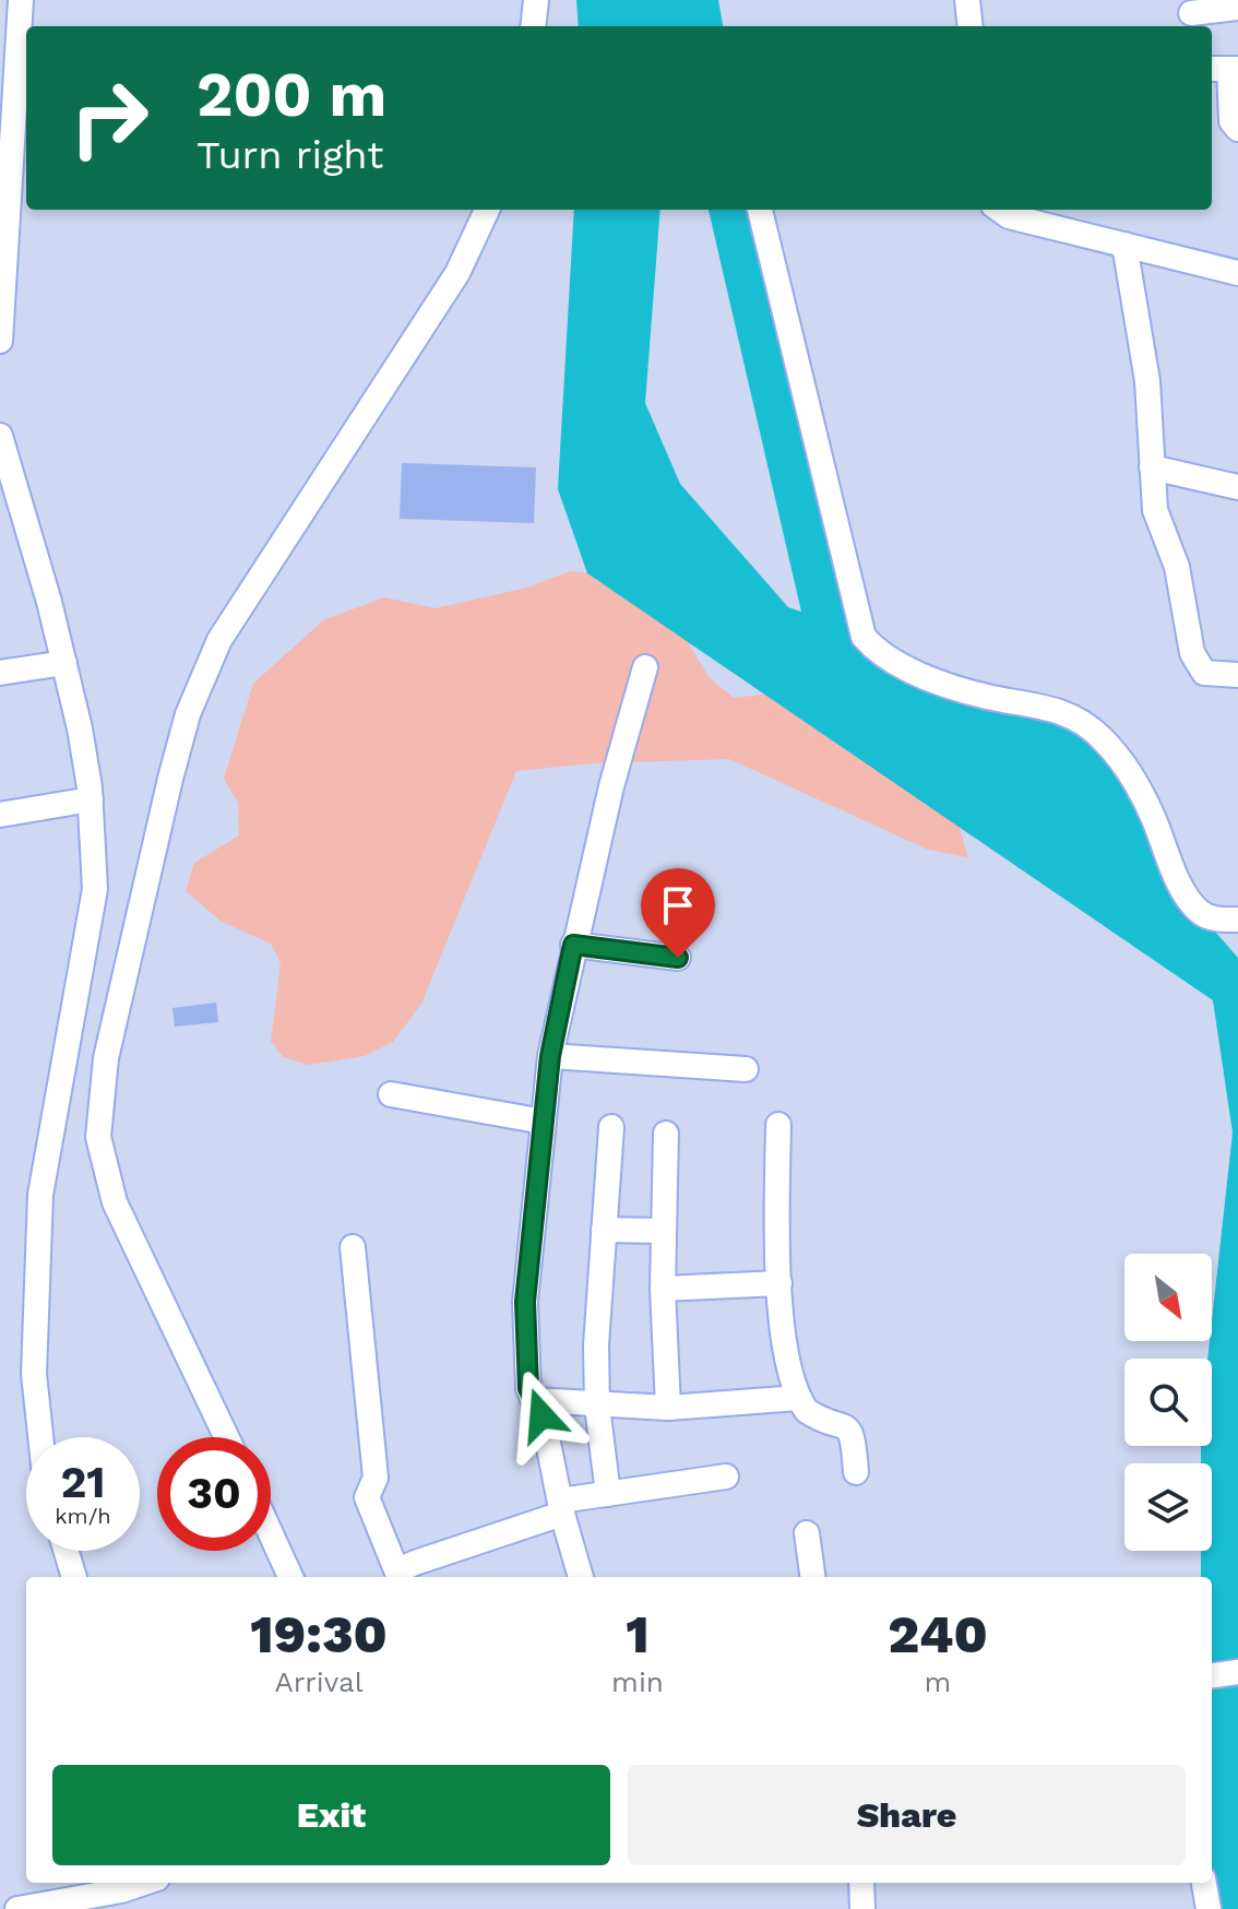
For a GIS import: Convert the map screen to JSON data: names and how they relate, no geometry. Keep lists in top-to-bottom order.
{
  "north": "bottom right",
  "page": {
    "turn": ["200 m", "Turn right"],
    "speed": "21 km/h",
    "limit": "30",
    "eta": [
      "19:30",
      "Arrival",
      "1",
      "min",
      "240",
      "m"
    ],
    "buttons": ["Exit", "Share"]
  }
}
